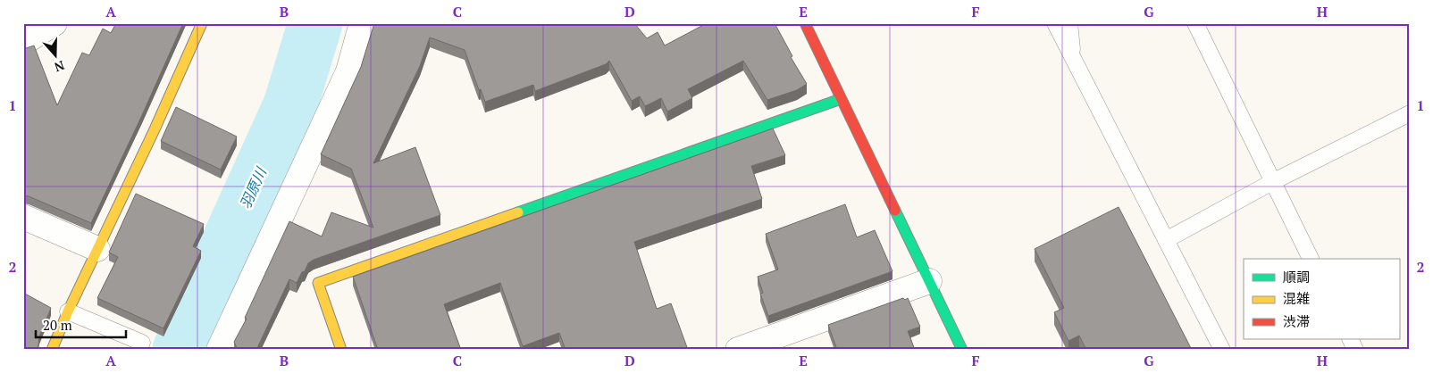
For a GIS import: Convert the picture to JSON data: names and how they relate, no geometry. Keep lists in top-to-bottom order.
{
  "water": ["羽原川"],
  "legend": ["順調", "混雑", "渋滞"],
  "scale_bar": "20 m",
  "north": "bottom",
  "grid": {
    "columns": [
      "A",
      "B",
      "C",
      "D",
      "E",
      "F",
      "G",
      "H"
    ],
    "rows": ["1", "2"]
  }
}
